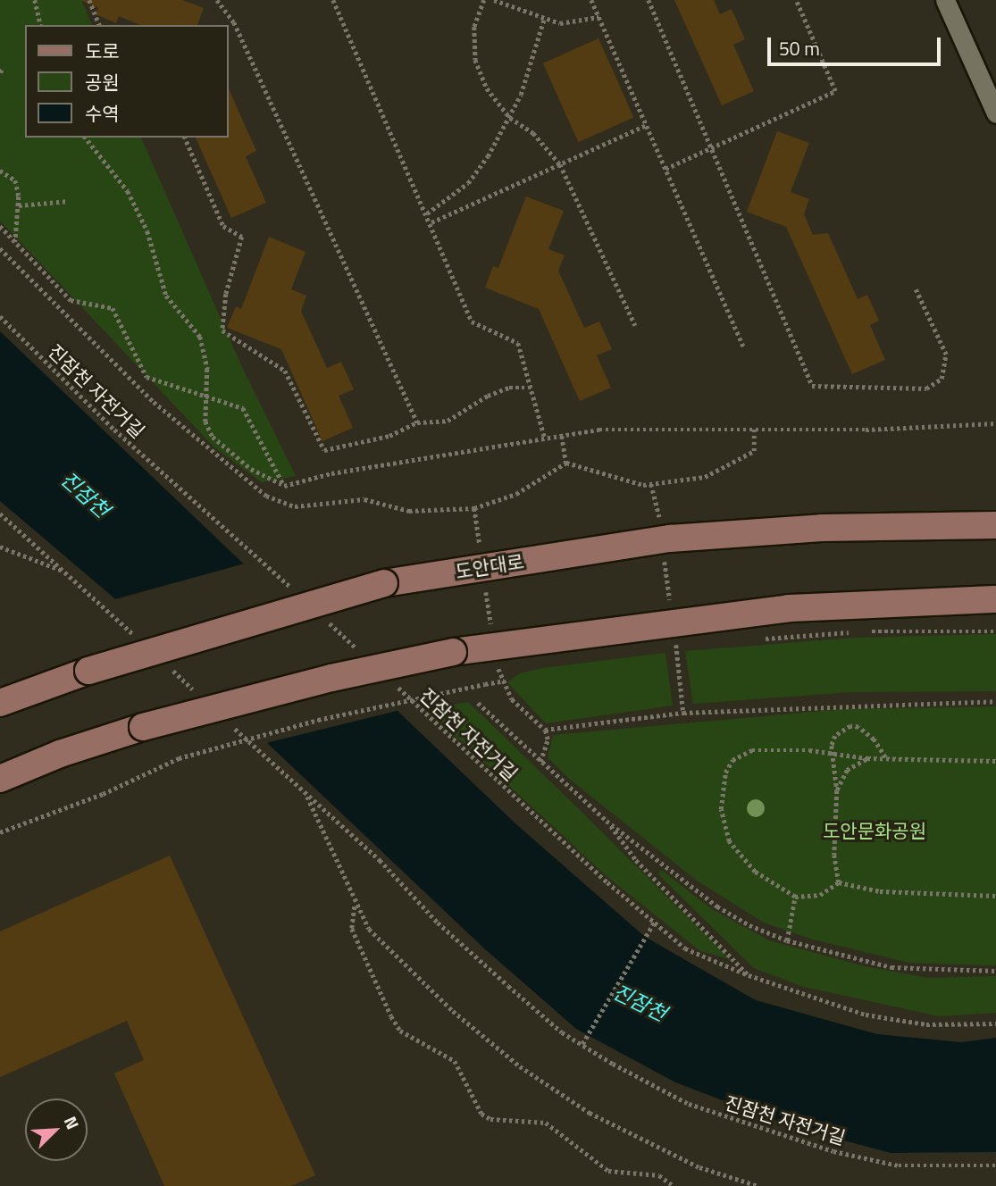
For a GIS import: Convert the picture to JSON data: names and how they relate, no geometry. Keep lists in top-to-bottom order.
{
  "streets": {
    "main road": ["도안대로"],
    "path": ["진잠천 자전거길"]
  },
  "water": ["진잠천"],
  "parks": ["도안문화공원"],
  "legend": ["도로", "공원", "수역"],
  "scale_bar": "50 m",
  "north": "top right"
}
